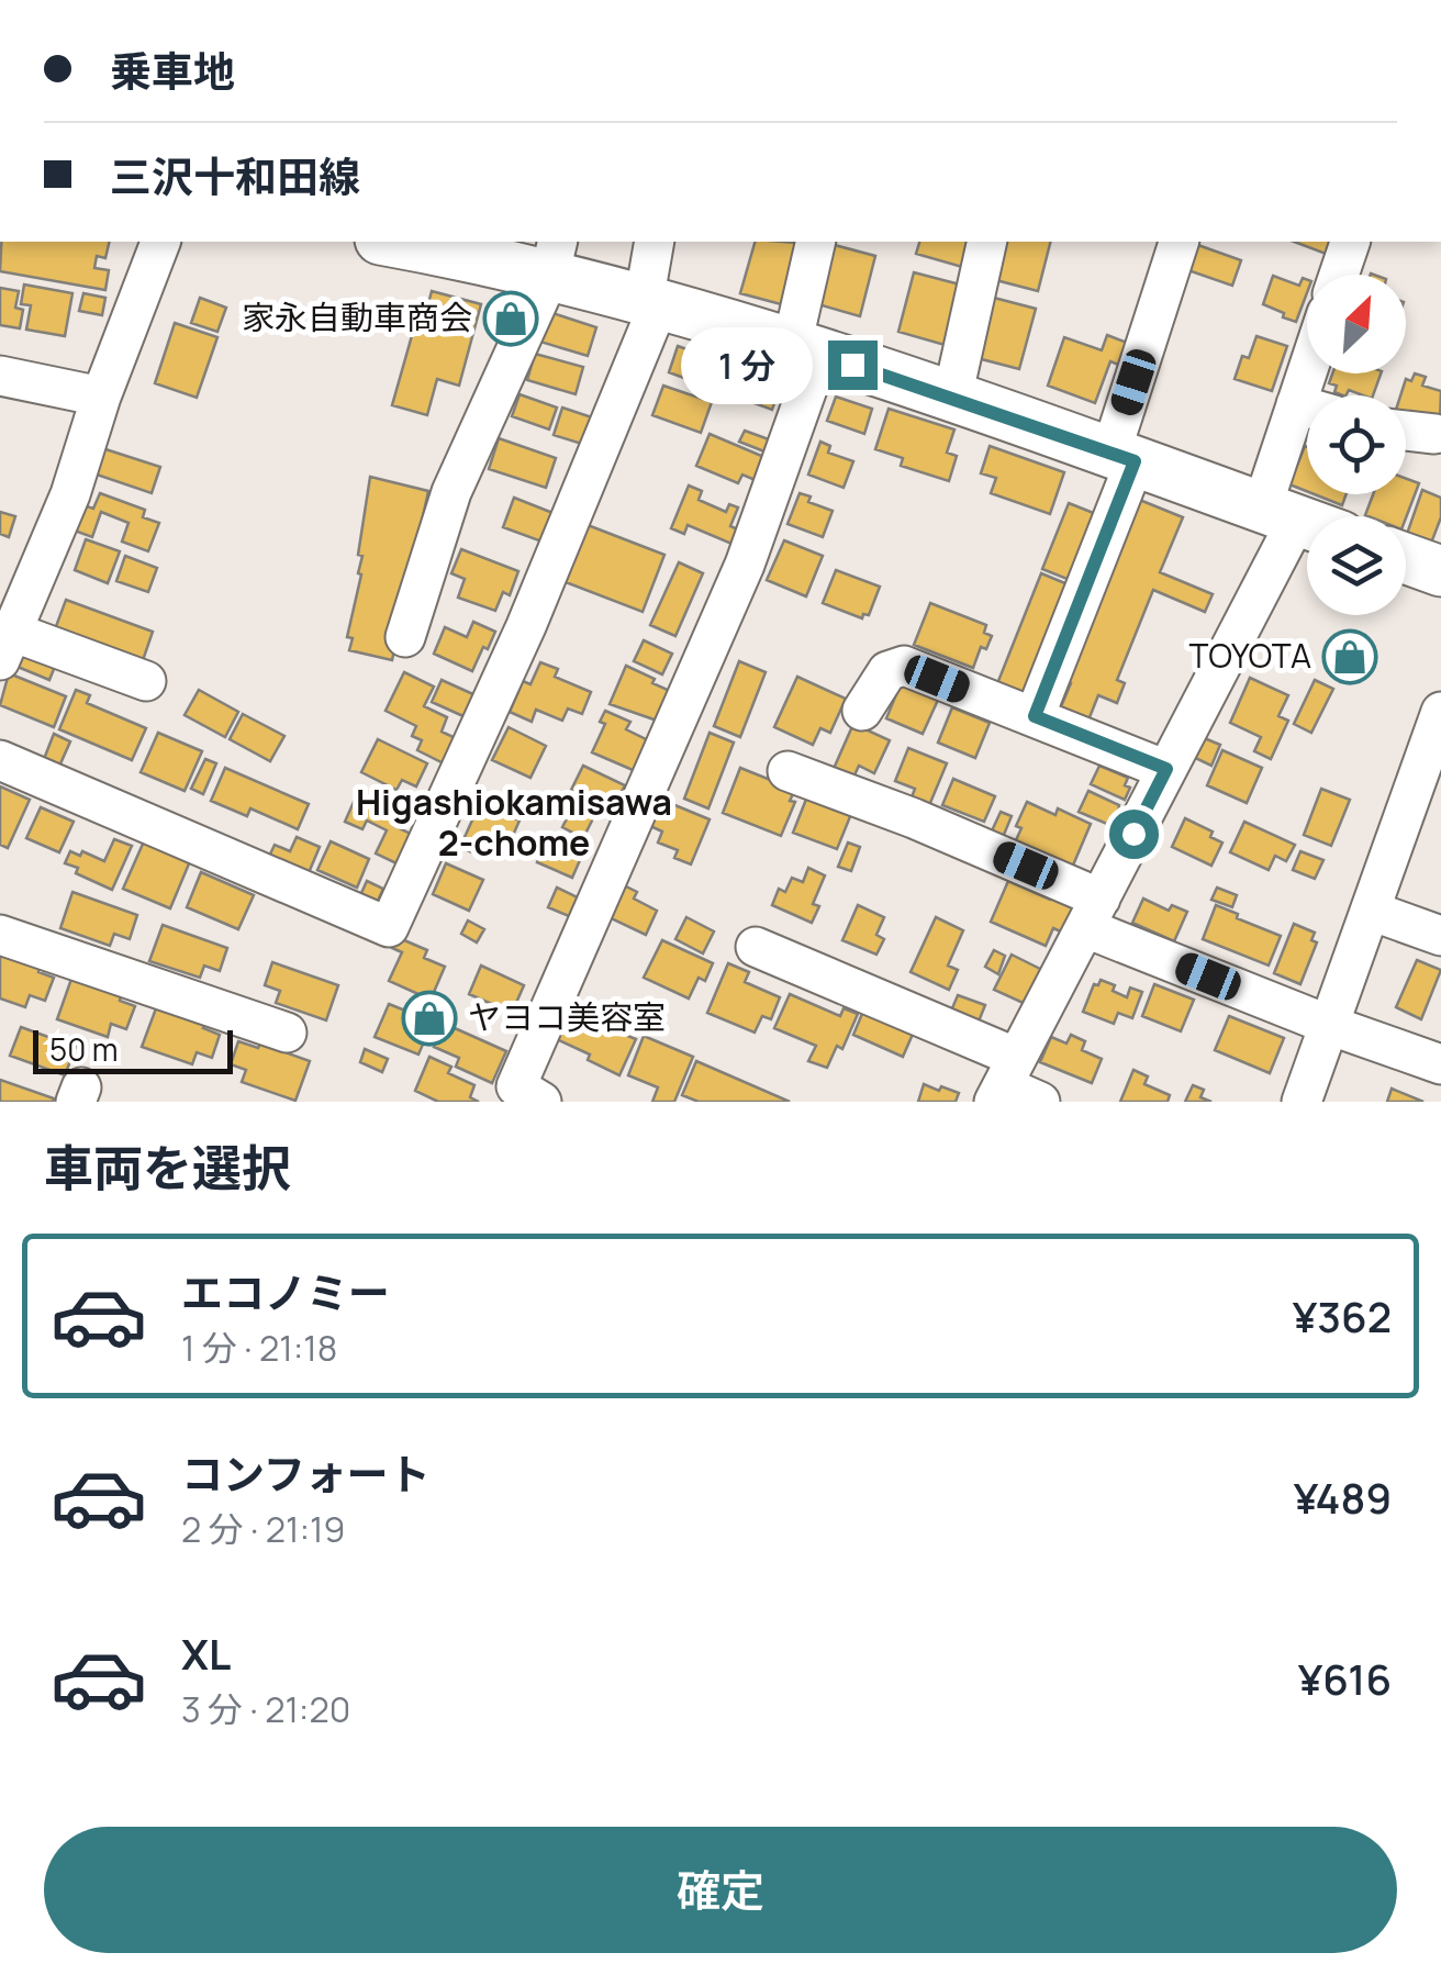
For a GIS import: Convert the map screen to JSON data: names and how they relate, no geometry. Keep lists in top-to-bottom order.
{
  "districts": ["Higashiokamisawa 2-chome"],
  "places": {
    "shop": ["家永自動車商会", "TOYOTA", "ヤヨコ美容室"]
  },
  "scale_bar": "50 m",
  "north": "top right",
  "page": {
    "banner": ["乗車地", "三沢十和田線"],
    "bubble": "1 分",
    "scale": "50 m",
    "heading": "車両を選択",
    "list": [
      {
        "name": "エコノミー",
        "note": "1 分 · 21:18",
        "value": "¥362"
      },
      {
        "name": "コンフォート",
        "note": "2 分 · 21:19",
        "value": "¥489"
      },
      {
        "name": "XL",
        "note": "3 分 · 21:20",
        "value": "¥616"
      }
    ],
    "buttons": "確定"
  }
}
